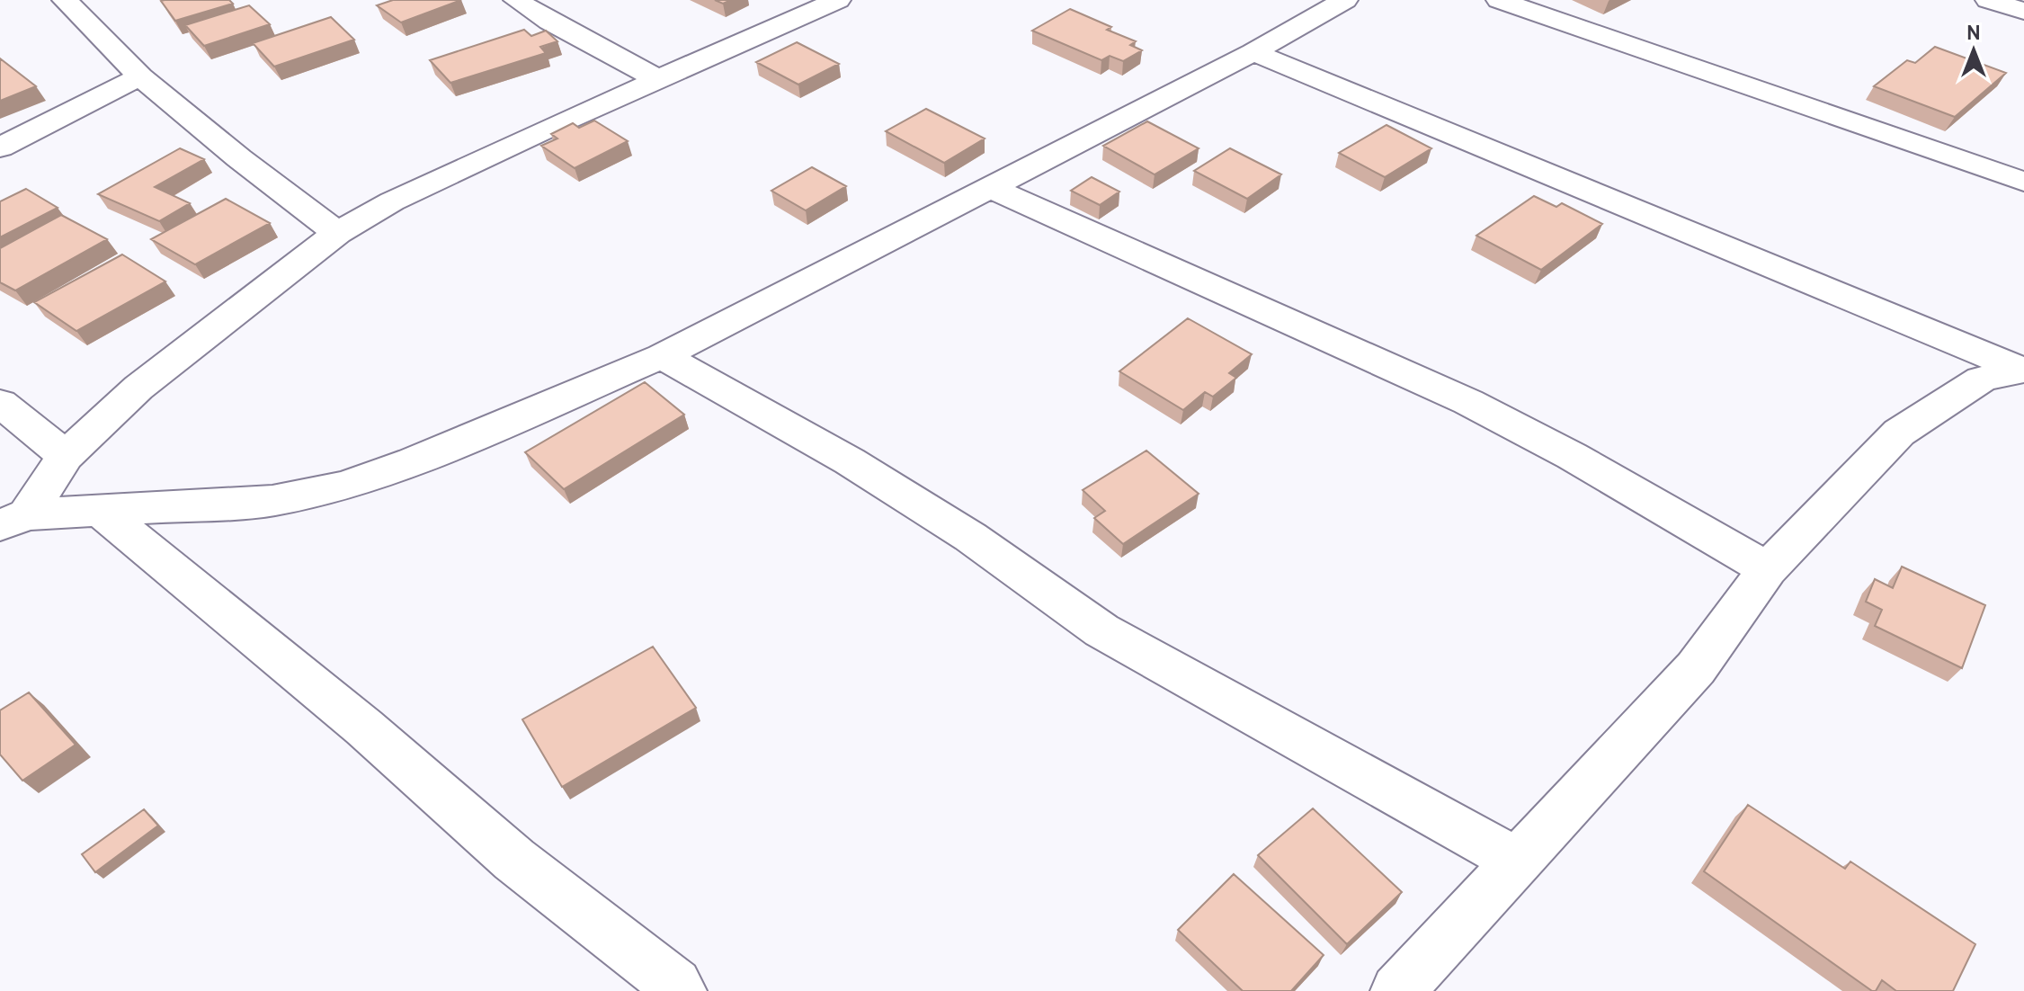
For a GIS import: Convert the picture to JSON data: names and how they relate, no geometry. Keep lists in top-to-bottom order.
{
  "north": "top"
}
